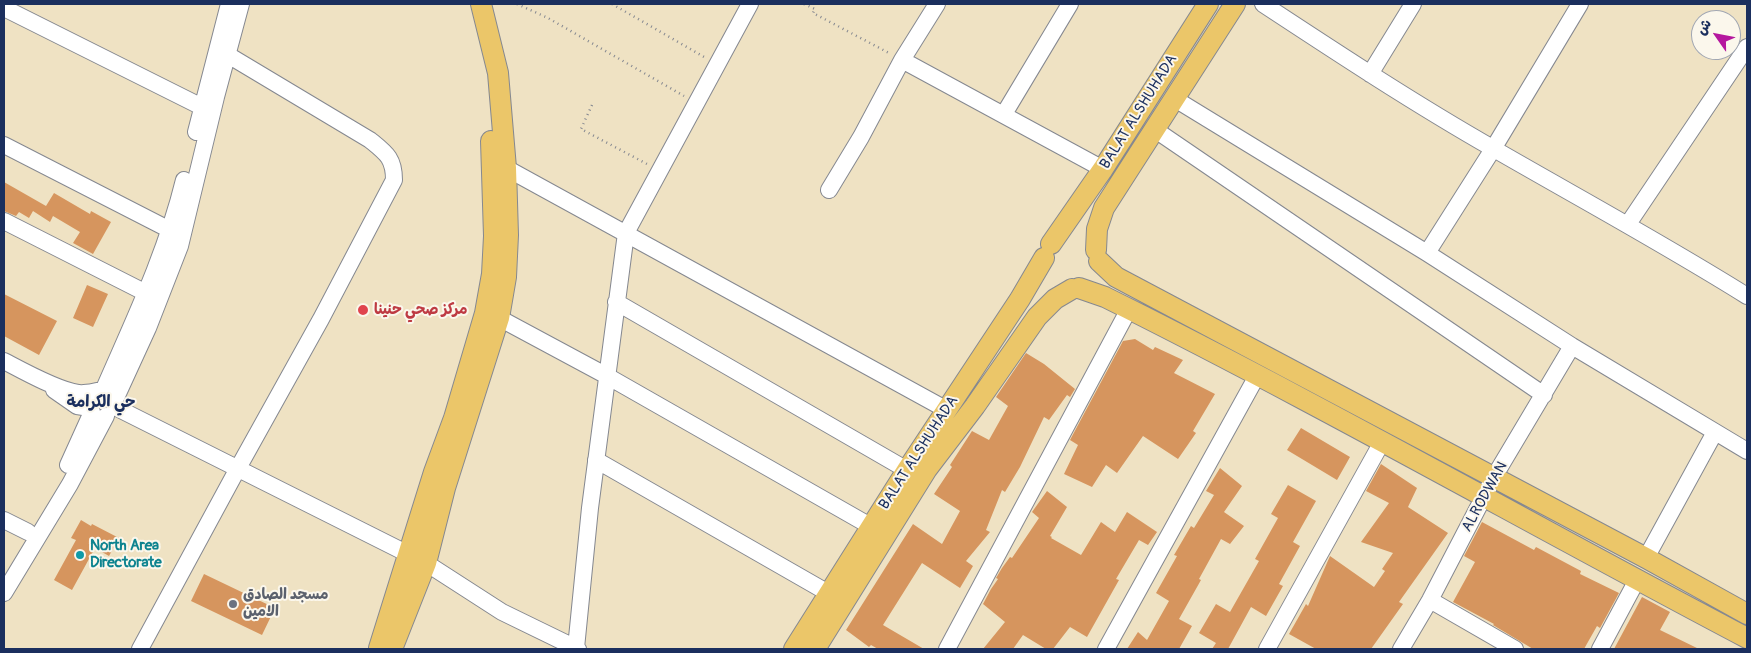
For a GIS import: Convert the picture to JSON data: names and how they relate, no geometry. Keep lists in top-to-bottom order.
{
  "streets": {
    "main road": ["BALAT ALSHUHADA"],
    "street": ["ALRODWAN"]
  },
  "districts": ["حي الكرامة"],
  "places": ["مركز صحي حنينا", "North Area Directorate", "مسجد الصادق الامين"],
  "north": "top left"
}
